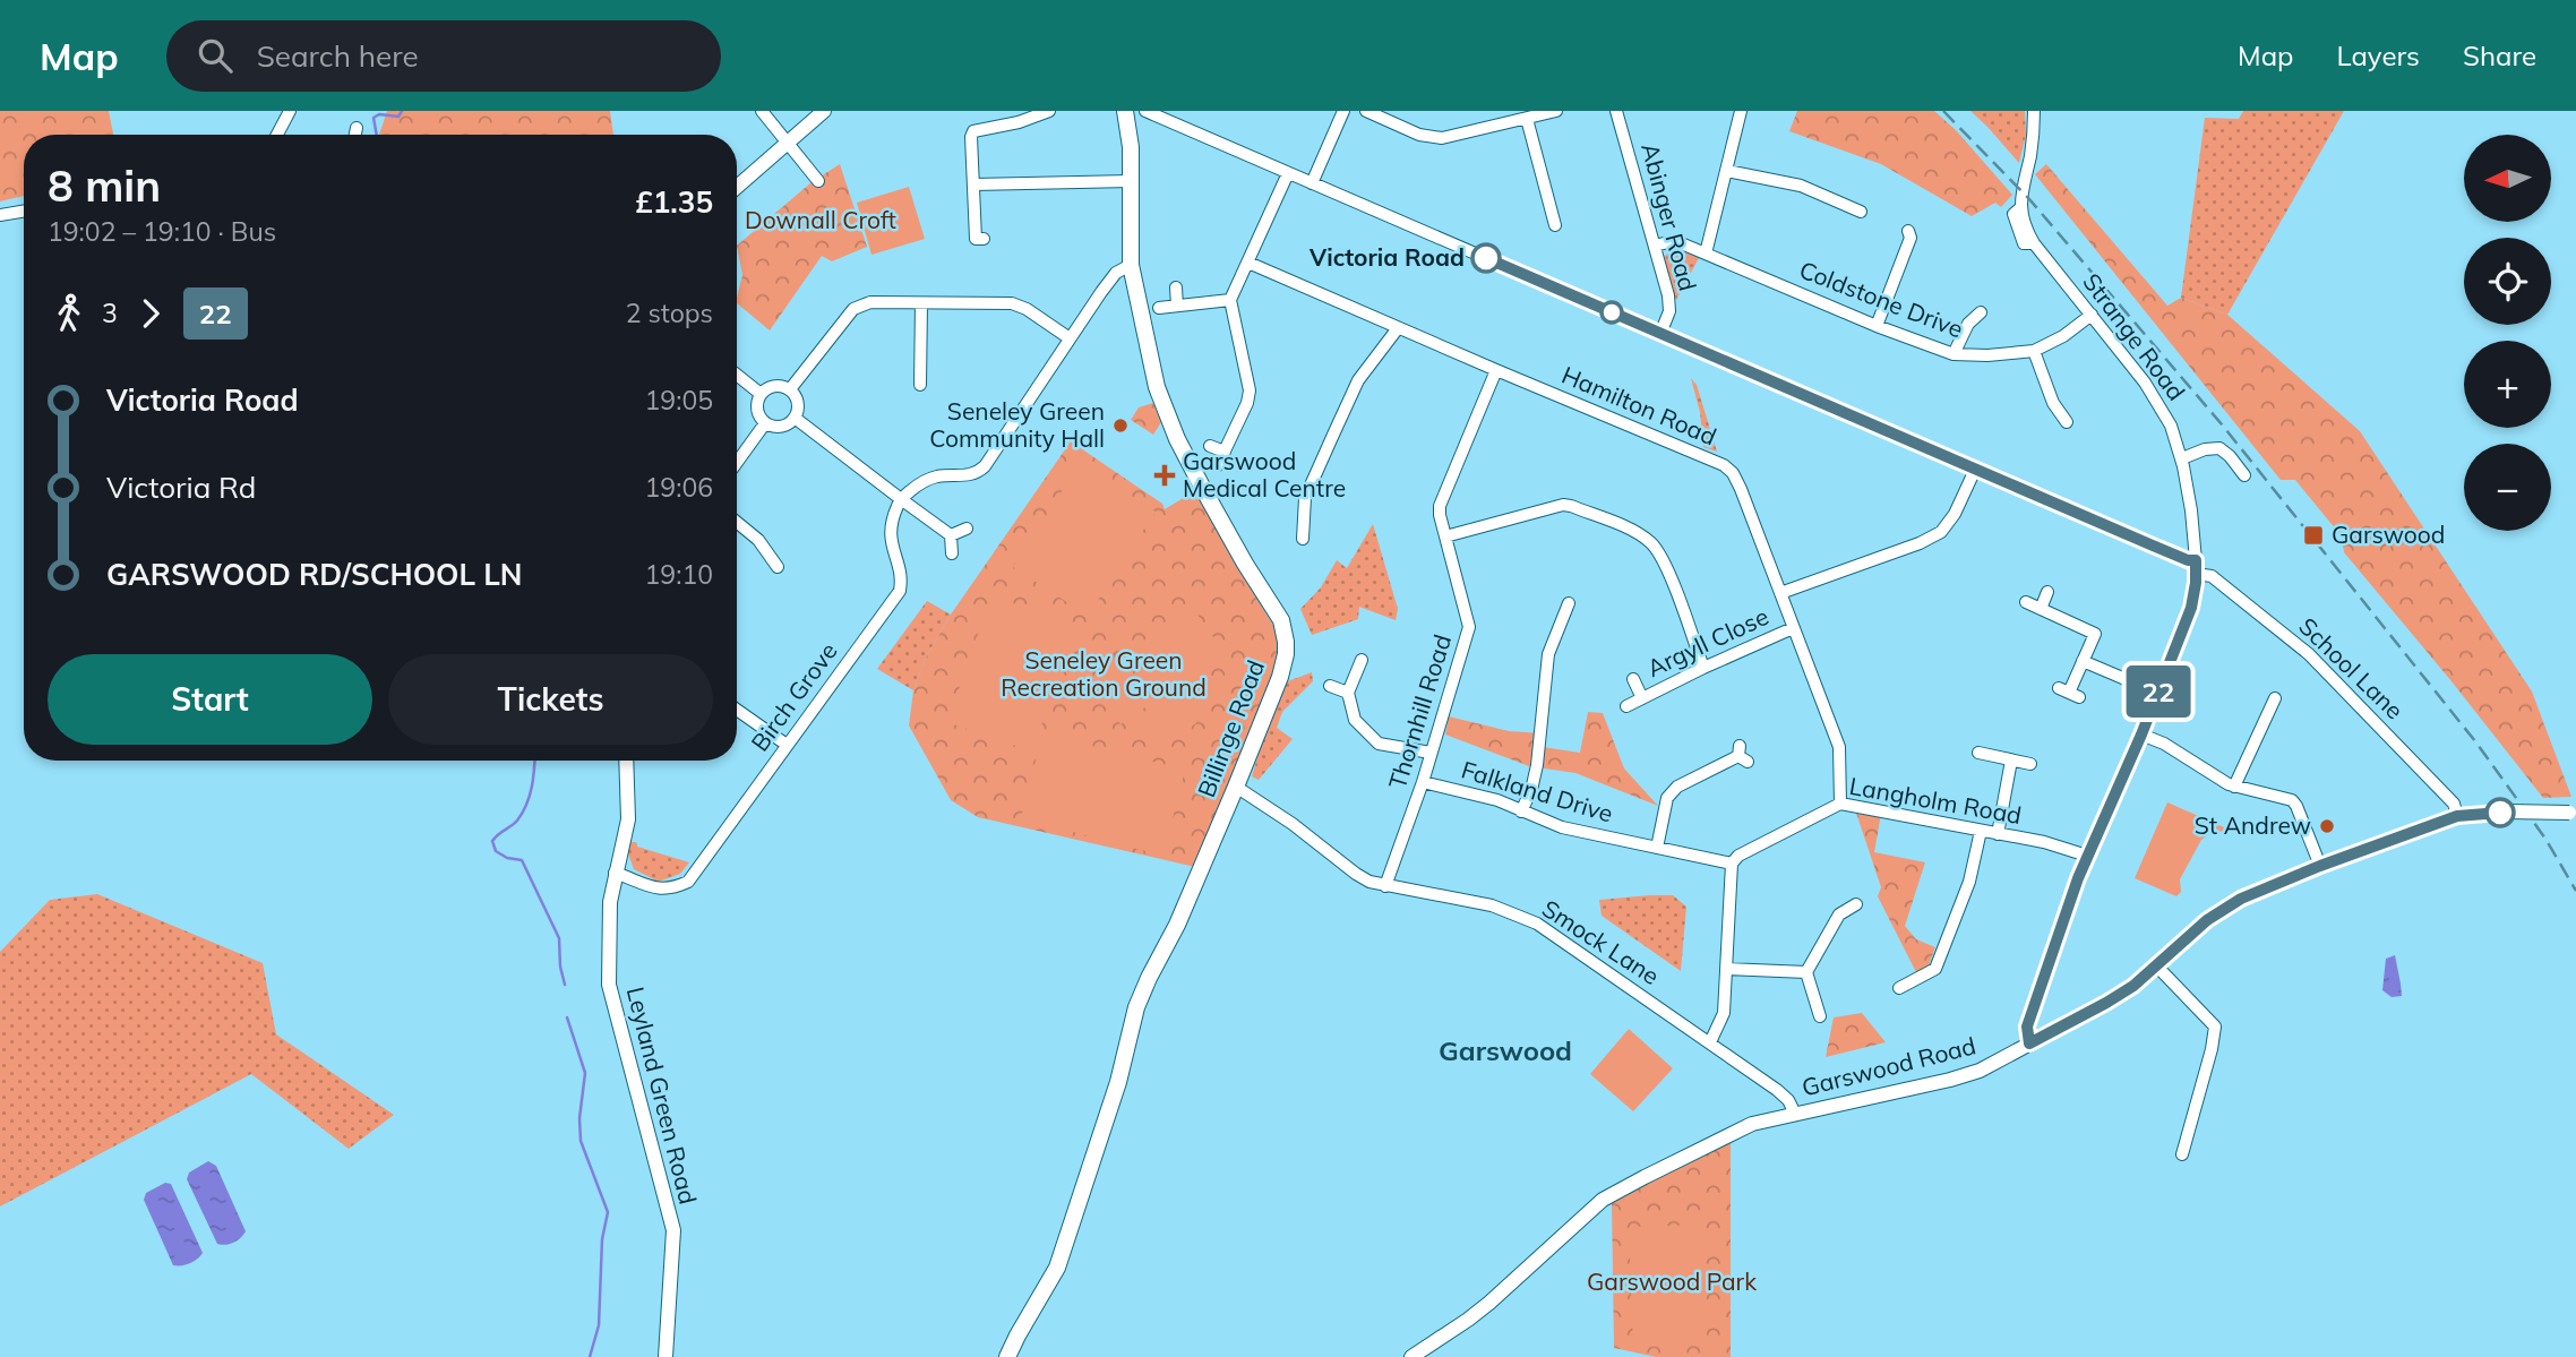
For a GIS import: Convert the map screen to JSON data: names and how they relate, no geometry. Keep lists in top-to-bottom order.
{
  "streets": {
    "main road": ["Billinge Road"],
    "street": [
      "Abinger Road",
      "Coldstone Drive",
      "Strange Road",
      "Hamilton Road",
      "Argyll Close",
      "School Lane",
      "Birch Grove",
      "Thornhill Road",
      "Falkland Drive",
      "Langholm Road",
      "Smock Lane",
      "Garswood Road",
      "Leyland Green Road"
    ]
  },
  "crossings": [
    ["Abinger Road", "Coldstone Drive"],
    ["Coldstone Drive", "Strange Road"],
    ["Strange Road", "School Lane"],
    ["Strange Road", "Langholm Road"],
    ["Strange Road", "Garswood Road"],
    ["Hamilton Road", "Argyll Close"],
    ["Hamilton Road", "Thornhill Road"],
    ["Hamilton Road", "Langholm Road"],
    ["School Lane", "Garswood Road"],
    ["Birch Grove", "Leyland Green Road"],
    ["Thornhill Road", "Falkland Drive"],
    ["Thornhill Road", "Smock Lane"],
    ["Billinge Road", "Smock Lane"],
    ["Falkland Drive", "Langholm Road"],
    ["Smock Lane", "Garswood Road"]
  ],
  "districts": ["Garswood"],
  "parks": ["Downall Croft", "Seneley Green Recreation Ground", "Garswood Park"],
  "places": {
    "other": ["Victoria Road", "Seneley Green Community Hall", "St Andrew"],
    "health": ["Garswood Medical Centre"],
    "transit": ["Garswood"]
  },
  "lines": ["bus line 22"],
  "north": "left",
  "page": {
    "header": "Map",
    "search": "Search here",
    "nav": ["Map", "Layers", "Share"],
    "on_map": "22",
    "map_buttons": ["+", "−"],
    "heading": ["8 min", "19:02 – 19:10 · Bus", "£1.35"],
    "legs": ["3", "22", "2 stops"],
    "list": [
      {
        "name": "Victoria Road",
        "value": "19:05"
      },
      {
        "name": "Victoria Rd",
        "value": "19:06"
      },
      {
        "name": "GARSWOOD RD/SCHOOL LN",
        "value": "19:10"
      }
    ],
    "buttons": ["Start", "Tickets"]
  }
}
